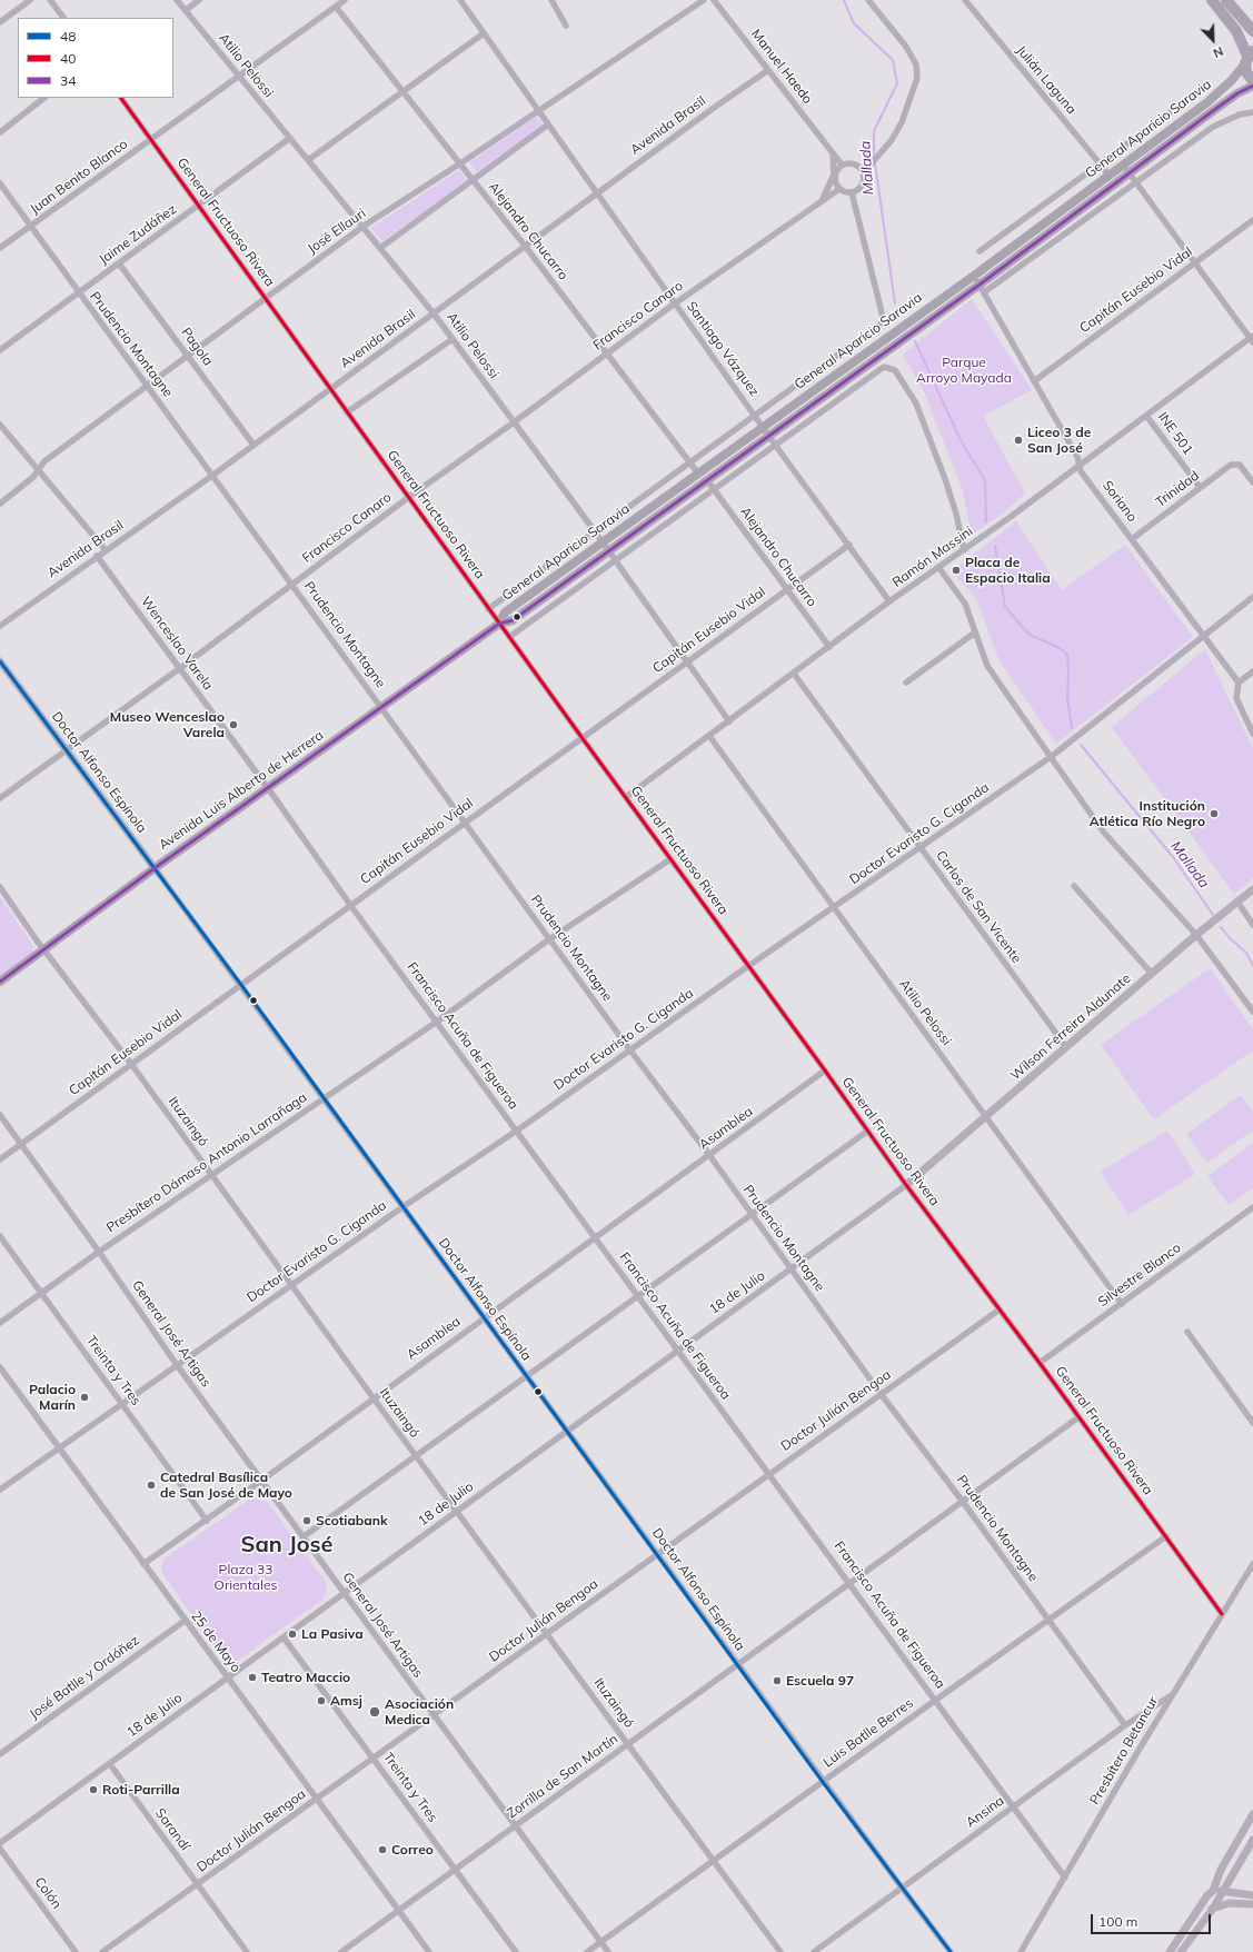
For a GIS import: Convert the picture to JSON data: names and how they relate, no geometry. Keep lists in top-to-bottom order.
{
  "streets": {
    "main road": ["General Aparicio Saravia", "Avenida Luis Alberto de Herrera"],
    "street": [
      "Atilio Pelossi",
      "Manuel Haedo",
      "Julián Laguna",
      "Avenida Brasil",
      "Juan Benito Blanco",
      "General Fructuoso Rivera",
      "José Ellauri",
      "Alejandro Chucarro",
      "Jaime Zudáñez",
      "Capitán Eusebio Vidal",
      "Francisco Canaro",
      "Prudencio Montagne",
      "Pagola",
      "Santiago Vázquez",
      "INE 501",
      "Trinidad",
      "Soriano",
      "Ramón Massini",
      "Wenceslao Varela",
      "Doctor Alfonso Espínola",
      "Doctor Evaristo G. Ciganda",
      "Carlos de San Vicente",
      "Wilson Ferreira Aldunate",
      "Francisco Acuña de Figueroa",
      "Ituzaingó",
      "Asamblea",
      "Presbítero Dámaso Antonio Larrañaga",
      "Silvestre Blanco",
      "18 de Julio",
      "General José Artigas",
      "Treinta y Tres",
      "Doctor Julián Bengoa",
      "25 de Mayo",
      "José Batlle y Ordóñez",
      "Luis Batlle Berres",
      "Presbítero Betancur",
      "Zorrilla de San Martín",
      "Ansina",
      "Sarandí",
      "Colón"
    ]
  },
  "crossings": [
    ["Atilio Pelossi", "Avenida Brasil"],
    ["Atilio Pelossi", "General Aparicio Saravia"],
    ["Atilio Pelossi", "Juan Benito Blanco"],
    ["Atilio Pelossi", "José Ellauri"],
    ["Atilio Pelossi", "Jaime Zudáñez"],
    ["Atilio Pelossi", "Capitán Eusebio Vidal"],
    ["Atilio Pelossi", "Francisco Canaro"],
    ["Atilio Pelossi", "Ramón Massini"],
    ["Atilio Pelossi", "Doctor Evaristo G. Ciganda"],
    ["Atilio Pelossi", "Wilson Ferreira Aldunate"],
    ["Atilio Pelossi", "Silvestre Blanco"],
    ["Manuel Haedo", "Avenida Brasil"],
    ["Manuel Haedo", "General Aparicio Saravia"],
    ["Manuel Haedo", "Francisco Canaro"],
    ["Julián Laguna", "General Aparicio Saravia"],
    ["Avenida Brasil", "General Fructuoso Rivera"],
    ["Avenida Brasil", "Alejandro Chucarro"],
    ["Avenida Brasil", "Prudencio Montagne"],
    ["Avenida Brasil", "Pagola"],
    ["Avenida Brasil", "Santiago Vázquez"],
    ["Avenida Brasil", "Wenceslao Varela"],
    ["General Aparicio Saravia", "General Fructuoso Rivera"],
    ["General Aparicio Saravia", "Alejandro Chucarro"],
    ["General Aparicio Saravia", "Francisco Canaro"],
    ["General Aparicio Saravia", "Santiago Vázquez"],
    ["General Aparicio Saravia", "Soriano"],
    ["General Aparicio Saravia", "Avenida Luis Alberto de Herrera"],
    ["Juan Benito Blanco", "General Fructuoso Rivera"],
    ["Juan Benito Blanco", "Alejandro Chucarro"],
    ["Juan Benito Blanco", "Prudencio Montagne"],
    ["General Fructuoso Rivera", "José Ellauri"],
    ["General Fructuoso Rivera", "Jaime Zudáñez"],
    ["General Fructuoso Rivera", "Capitán Eusebio Vidal"],
    ["General Fructuoso Rivera", "Francisco Canaro"],
    ["General Fructuoso Rivera", "Ramón Massini"],
    ["General Fructuoso Rivera", "Avenida Luis Alberto de Herrera"],
    ["General Fructuoso Rivera", "Doctor Evaristo G. Ciganda"],
    ["General Fructuoso Rivera", "Wilson Ferreira Aldunate"],
    ["General Fructuoso Rivera", "Asamblea"],
    ["General Fructuoso Rivera", "Presbítero Dámaso Antonio Larrañaga"],
    ["General Fructuoso Rivera", "Silvestre Blanco"],
    ["General Fructuoso Rivera", "18 de Julio"],
    ["General Fructuoso Rivera", "Doctor Julián Bengoa"],
    ["General Fructuoso Rivera", "Luis Batlle Berres"],
    ["General Fructuoso Rivera", "Presbítero Betancur"],
    ["General Fructuoso Rivera", "Zorrilla de San Martín"],
    ["José Ellauri", "Alejandro Chucarro"],
    ["José Ellauri", "Prudencio Montagne"],
    ["José Ellauri", "Pagola"],
    ["José Ellauri", "Santiago Vázquez"],
    ["Alejandro Chucarro", "Capitán Eusebio Vidal"],
    ["Alejandro Chucarro", "Francisco Canaro"],
    ["Alejandro Chucarro", "Ramón Massini"],
    ["Jaime Zudáñez", "Prudencio Montagne"],
    ["Jaime Zudáñez", "Pagola"],
    ["Capitán Eusebio Vidal", "Prudencio Montagne"],
    ["Capitán Eusebio Vidal", "Santiago Vázquez"],
    ["Capitán Eusebio Vidal", "Soriano"],
    ["Capitán Eusebio Vidal", "Doctor Alfonso Espínola"],
    ["Capitán Eusebio Vidal", "Francisco Acuña de Figueroa"],
    ["Capitán Eusebio Vidal", "Ituzaingó"],
    ["Capitán Eusebio Vidal", "General José Artigas"],
    ["Francisco Canaro", "Prudencio Montagne"],
    ["Francisco Canaro", "Santiago Vázquez"],
    ["Francisco Canaro", "Wenceslao Varela"],
    ["Francisco Canaro", "Doctor Alfonso Espínola"],
    ["Prudencio Montagne", "Avenida Luis Alberto de Herrera"],
    ["Prudencio Montagne", "Doctor Evaristo G. Ciganda"],
    ["Prudencio Montagne", "Asamblea"],
    ["Prudencio Montagne", "Presbítero Dámaso Antonio Larrañaga"],
    ["Prudencio Montagne", "18 de Julio"],
    ["Prudencio Montagne", "Doctor Julián Bengoa"],
    ["Prudencio Montagne", "Luis Batlle Berres"],
    ["Prudencio Montagne", "Zorrilla de San Martín"],
    ["Prudencio Montagne", "Ansina"],
    ["Santiago Vázquez", "Ramón Massini"],
    ["INE 501", "Trinidad"],
    ["INE 501", "Ramón Massini"],
    ["Trinidad", "Soriano"],
    ["Soriano", "Ramón Massini"],
    ["Soriano", "Doctor Evaristo G. Ciganda"],
    ["Ramón Massini", "Carlos de San Vicente"],
    ["Wenceslao Varela", "Avenida Luis Alberto de Herrera"],
    ["Wenceslao Varela", "Francisco Acuña de Figueroa"],
    ["Doctor Alfonso Espínola", "Avenida Luis Alberto de Herrera"],
    ["Doctor Alfonso Espínola", "Doctor Evaristo G. Ciganda"],
    ["Doctor Alfonso Espínola", "Asamblea"],
    ["Doctor Alfonso Espínola", "Presbítero Dámaso Antonio Larrañaga"],
    ["Doctor Alfonso Espínola", "18 de Julio"],
    ["Doctor Alfonso Espínola", "Doctor Julián Bengoa"],
    ["Doctor Alfonso Espínola", "Luis Batlle Berres"],
    ["Doctor Alfonso Espínola", "Zorrilla de San Martín"],
    ["Doctor Alfonso Espínola", "Ansina"],
    ["Avenida Luis Alberto de Herrera", "Francisco Acuña de Figueroa"],
    ["Avenida Luis Alberto de Herrera", "Ituzaingó"],
    ["Doctor Evaristo G. Ciganda", "Carlos de San Vicente"],
    ["Doctor Evaristo G. Ciganda", "Francisco Acuña de Figueroa"],
    ["Doctor Evaristo G. Ciganda", "Ituzaingó"],
    ["Doctor Evaristo G. Ciganda", "General José Artigas"],
    ["Doctor Evaristo G. Ciganda", "Treinta y Tres"],
    ["Doctor Evaristo G. Ciganda", "25 de Mayo"],
    ["Carlos de San Vicente", "Wilson Ferreira Aldunate"],
    ["Wilson Ferreira Aldunate", "18 de Julio"],
    ["Francisco Acuña de Figueroa", "Asamblea"],
    ["Francisco Acuña de Figueroa", "Presbítero Dámaso Antonio Larrañaga"],
    ["Francisco Acuña de Figueroa", "18 de Julio"],
    ["Francisco Acuña de Figueroa", "Doctor Julián Bengoa"],
    ["Francisco Acuña de Figueroa", "Luis Batlle Berres"],
    ["Francisco Acuña de Figueroa", "Presbítero Betancur"],
    ["Francisco Acuña de Figueroa", "Zorrilla de San Martín"],
    ["Francisco Acuña de Figueroa", "Ansina"],
    ["Ituzaingó", "Asamblea"],
    ["Ituzaingó", "Presbítero Dámaso Antonio Larrañaga"],
    ["Ituzaingó", "18 de Julio"],
    ["Ituzaingó", "Doctor Julián Bengoa"],
    ["Ituzaingó", "Luis Batlle Berres"],
    ["Ituzaingó", "Zorrilla de San Martín"],
    ["Asamblea", "General José Artigas"],
    ["Asamblea", "Treinta y Tres"],
    ["Asamblea", "25 de Mayo"],
    ["Presbítero Dámaso Antonio Larrañaga", "General José Artigas"],
    ["Presbítero Dámaso Antonio Larrañaga", "Treinta y Tres"],
    ["18 de Julio", "General José Artigas"],
    ["18 de Julio", "Treinta y Tres"],
    ["18 de Julio", "25 de Mayo"],
    ["18 de Julio", "Sarandí"],
    ["General José Artigas", "Doctor Julián Bengoa"],
    ["General José Artigas", "Luis Batlle Berres"],
    ["General José Artigas", "Zorrilla de San Martín"],
    ["Treinta y Tres", "Doctor Julián Bengoa"],
    ["Treinta y Tres", "Zorrilla de San Martín"],
    ["Doctor Julián Bengoa", "25 de Mayo"],
    ["Doctor Julián Bengoa", "Sarandí"],
    ["25 de Mayo", "José Batlle y Ordóñez"],
    ["25 de Mayo", "Zorrilla de San Martín"],
    ["Presbítero Betancur", "Ansina"]
  ],
  "districts": ["San José"],
  "water": ["Mallada"],
  "parks": ["Parque Arroyo Mayada", "Plaza 33 Orientales"],
  "places": [
    "Liceo 3 de San José",
    "Placa de Espacio Italia",
    "Museo Wenceslao Varela",
    "Institución Atlética Río Negro",
    "Palacio Marín",
    "Catedral Basílica de San José de Mayo",
    "Scotiabank",
    "La Pasiva",
    "Teatro Maccio",
    "Escuela 97",
    "Amsj",
    "Asociación Medica",
    "Roti-Parrilla",
    "Correo"
  ],
  "lines": ["transit line 34", "transit line 40", "transit line 48"],
  "legend": ["48", "40", "34"],
  "scale_bar": "100 m",
  "north": "bottom right"
}
